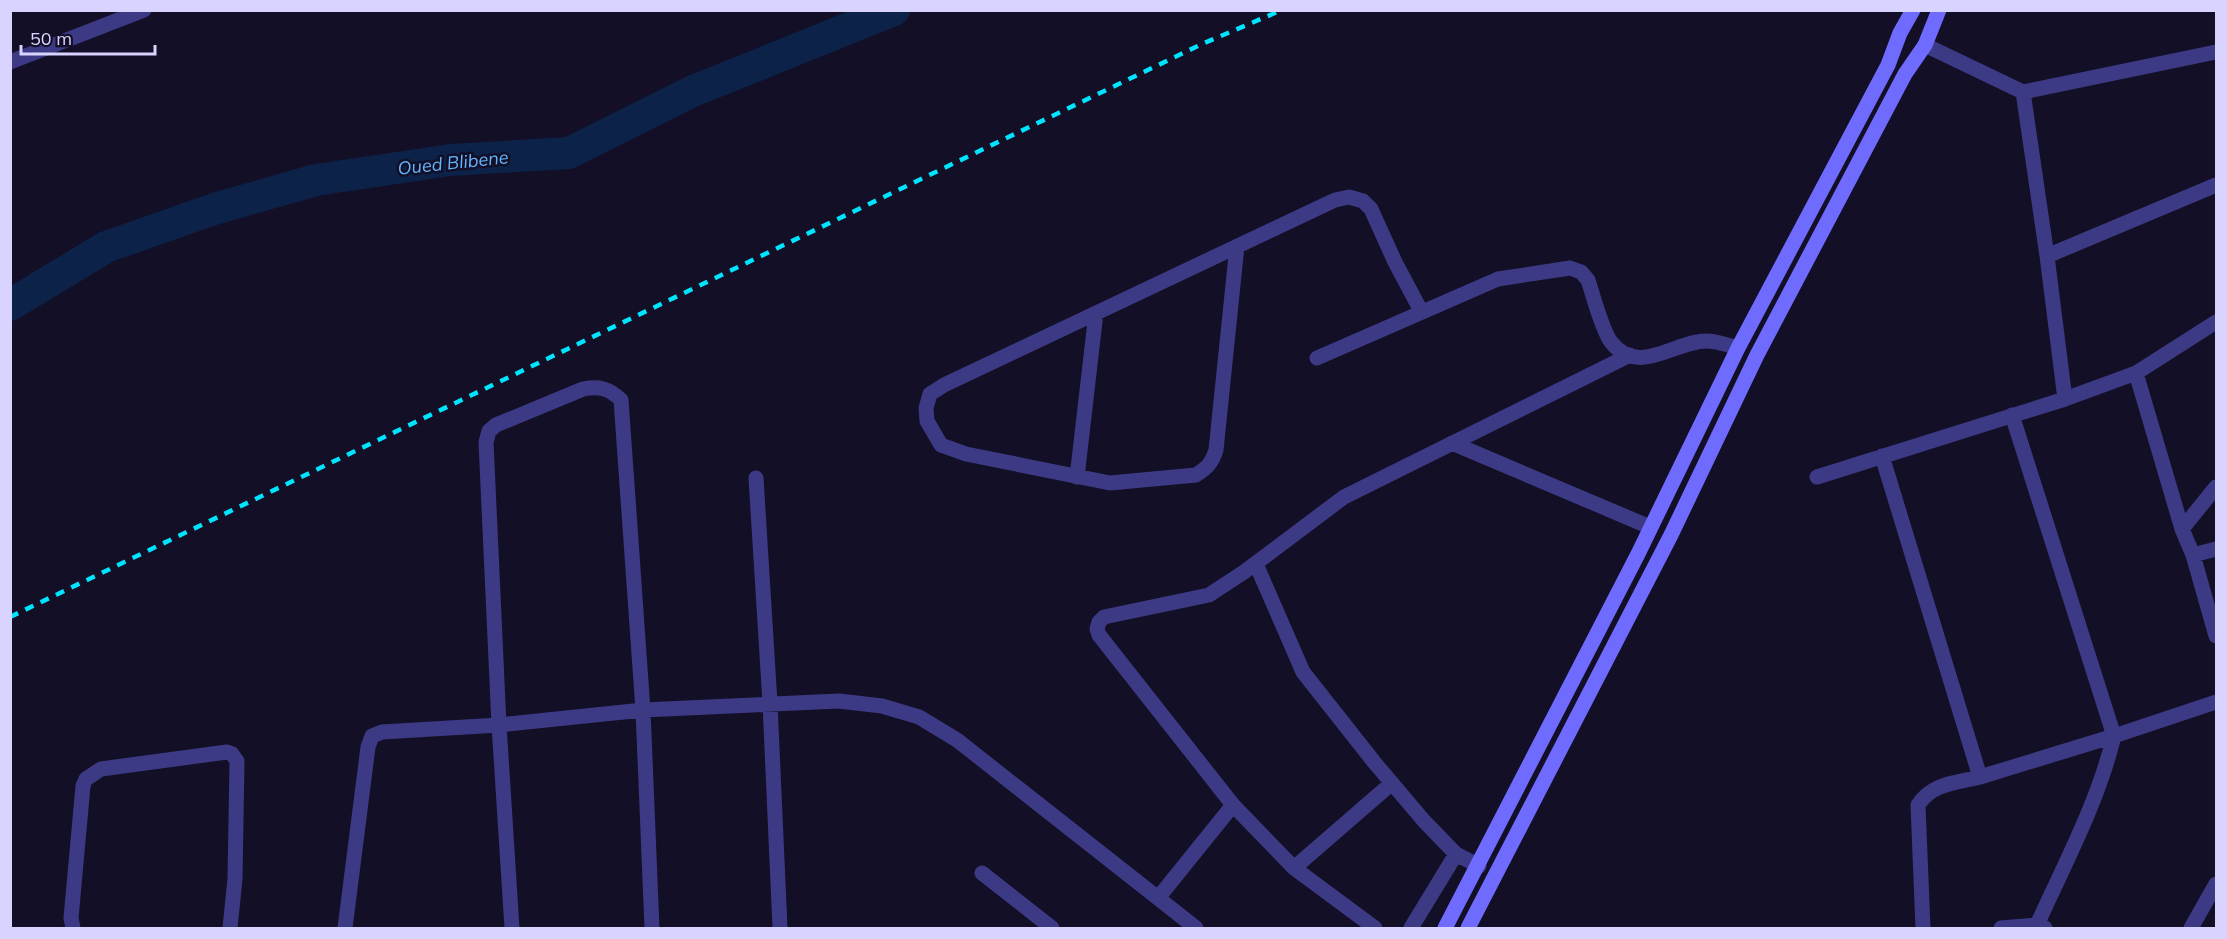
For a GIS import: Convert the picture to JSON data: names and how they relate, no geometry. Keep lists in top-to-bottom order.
{
  "water": ["Oued Blibene"],
  "scale_bar": "50 m"
}
